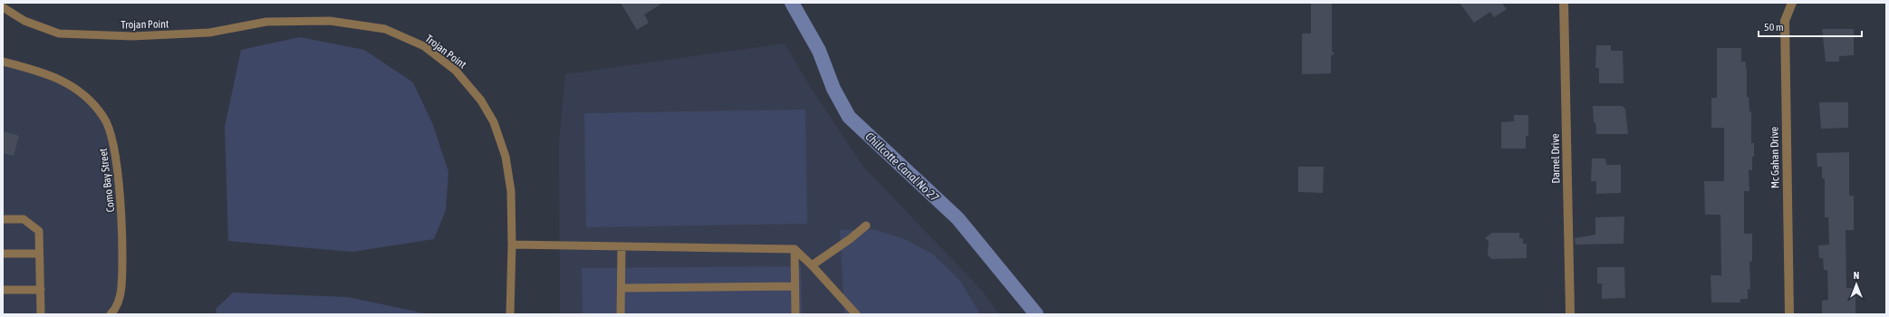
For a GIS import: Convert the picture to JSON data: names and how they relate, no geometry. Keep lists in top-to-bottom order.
{
  "streets": {
    "street": ["Mc Gahan Drive", "Darnel Drive"],
    "lane": ["Trojan Point", "Como Bay Street"]
  },
  "water": ["Chillcotte Canal No 27"],
  "scale_bar": "50 m",
  "north": "top"
}
